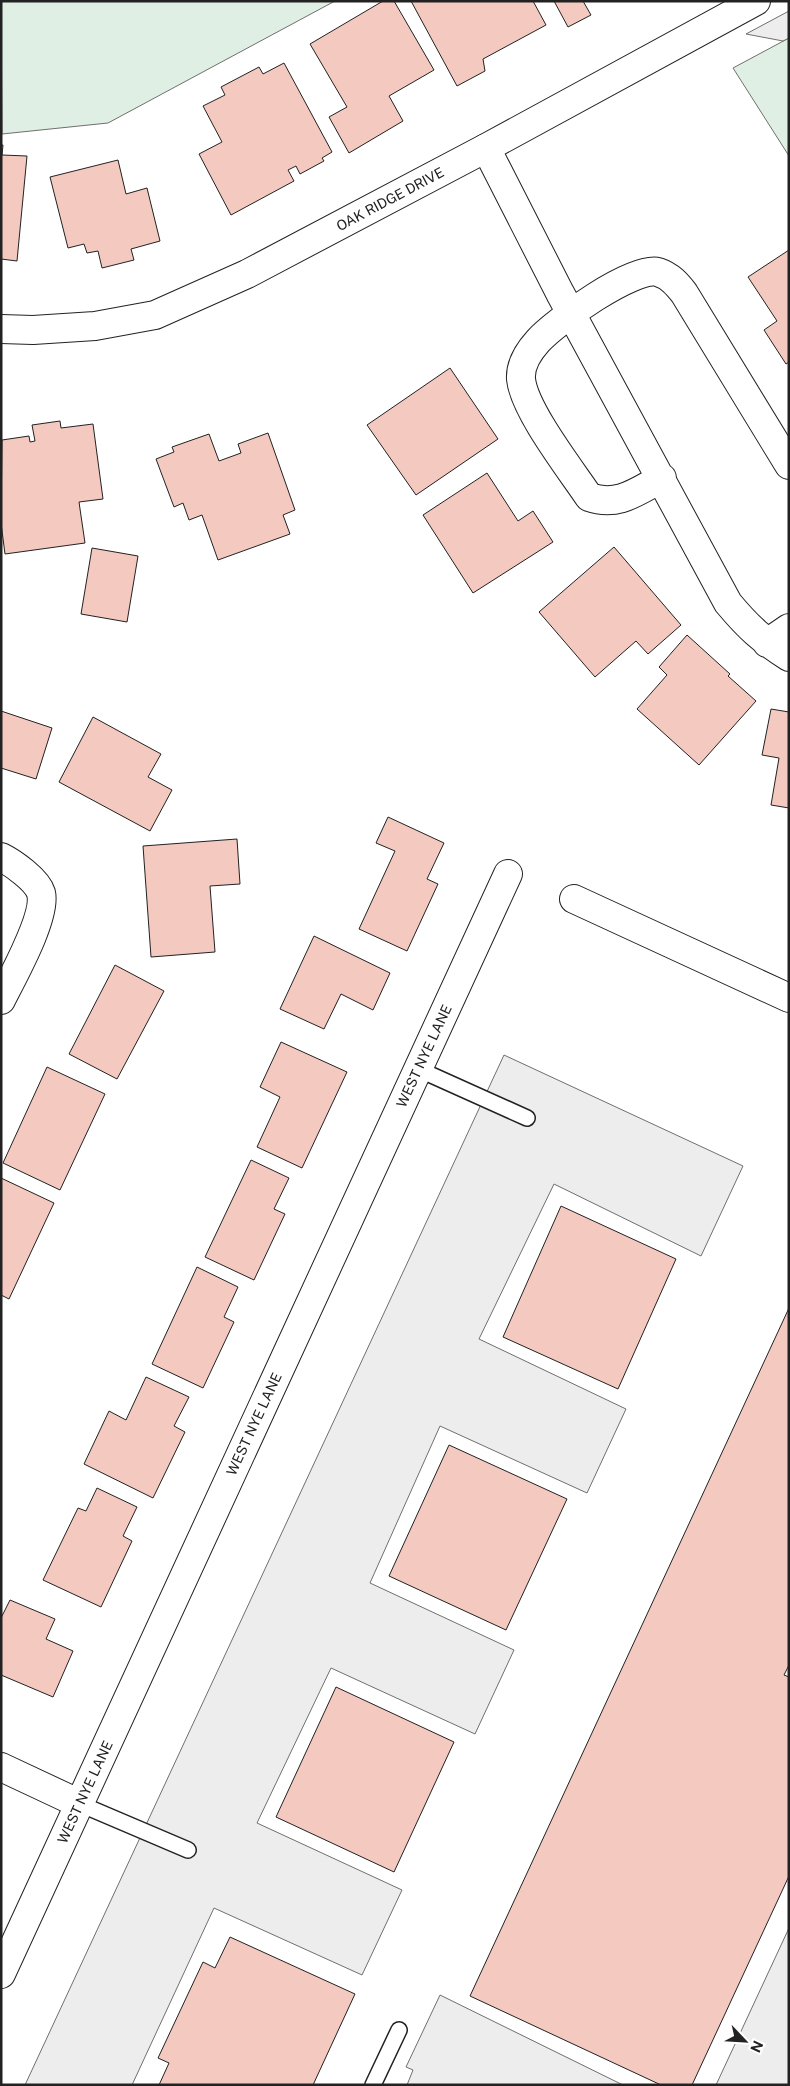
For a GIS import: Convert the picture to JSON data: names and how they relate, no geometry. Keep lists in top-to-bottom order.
{
  "streets": {
    "street": ["OAK RIDGE DRIVE", "WEST NYE LANE"]
  },
  "north": "bottom right"
}
